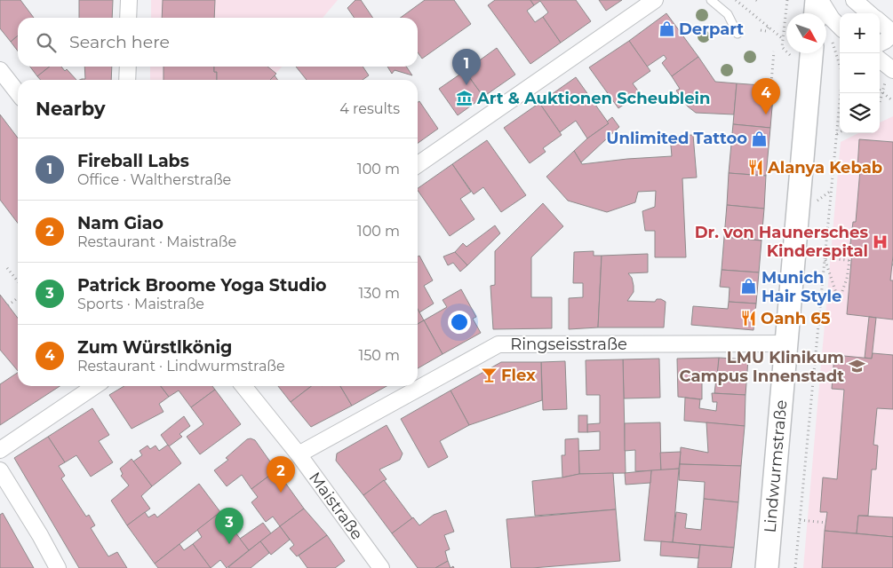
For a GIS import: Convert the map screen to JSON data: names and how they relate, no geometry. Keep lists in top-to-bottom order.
{
  "streets": {
    "main road": ["Lindwurmstraße"],
    "street": ["Ringseisstraße", "Maistraße"]
  },
  "crossings": [
    ["Ringseisstraße", "Lindwurmstraße"],
    ["Ringseisstraße", "Maistraße"]
  ],
  "places": {
    "shop": ["Derpart", "Unlimited Tattoo", "Munich Hair Style"],
    "museum": ["Art & Auktionen Scheublein"],
    "restaurant": ["Alanya Kebab", "Oanh 65"],
    "hospital": ["Dr. von Haunersches Kinderspital"],
    "school or university": ["LMU Klinikum Campus Innenstadt"],
    "bar": ["Flex"]
  },
  "north": "bottom right",
  "page": {
    "map_buttons": ["+", "−"],
    "search": "Search here",
    "pins": [
      "1",
      "4",
      "2",
      "3"
    ],
    "heading": ["Nearby", "4 results"],
    "list": [
      {
        "mark": "1",
        "name": "Fireball Labs",
        "note": "Office · Waltherstraße",
        "value": "100 m"
      },
      {
        "mark": "2",
        "name": "Nam Giao",
        "note": "Restaurant · Maistraße",
        "value": "100 m"
      },
      {
        "mark": "3",
        "name": "Patrick Broome Yoga Studio",
        "note": "Sports · Maistraße",
        "value": "130 m"
      },
      {
        "mark": "4",
        "name": "Zum Würstlkönig",
        "note": "Restaurant · Lindwurmstraße",
        "value": "150 m"
      }
    ]
  }
}
